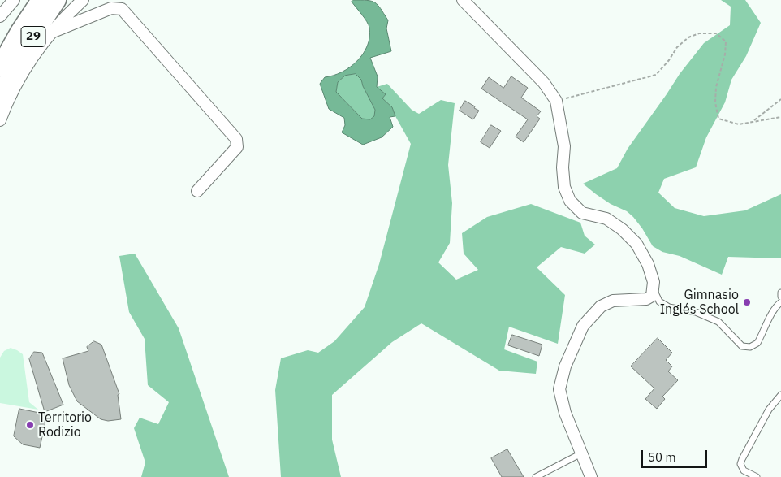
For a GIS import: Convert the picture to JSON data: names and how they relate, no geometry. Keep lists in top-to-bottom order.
{
  "streets": {
    "highway": ["29"]
  },
  "places": ["Gimnasio Inglés School", "Territorio Rodizio"],
  "scale_bar": "50 m"
}
